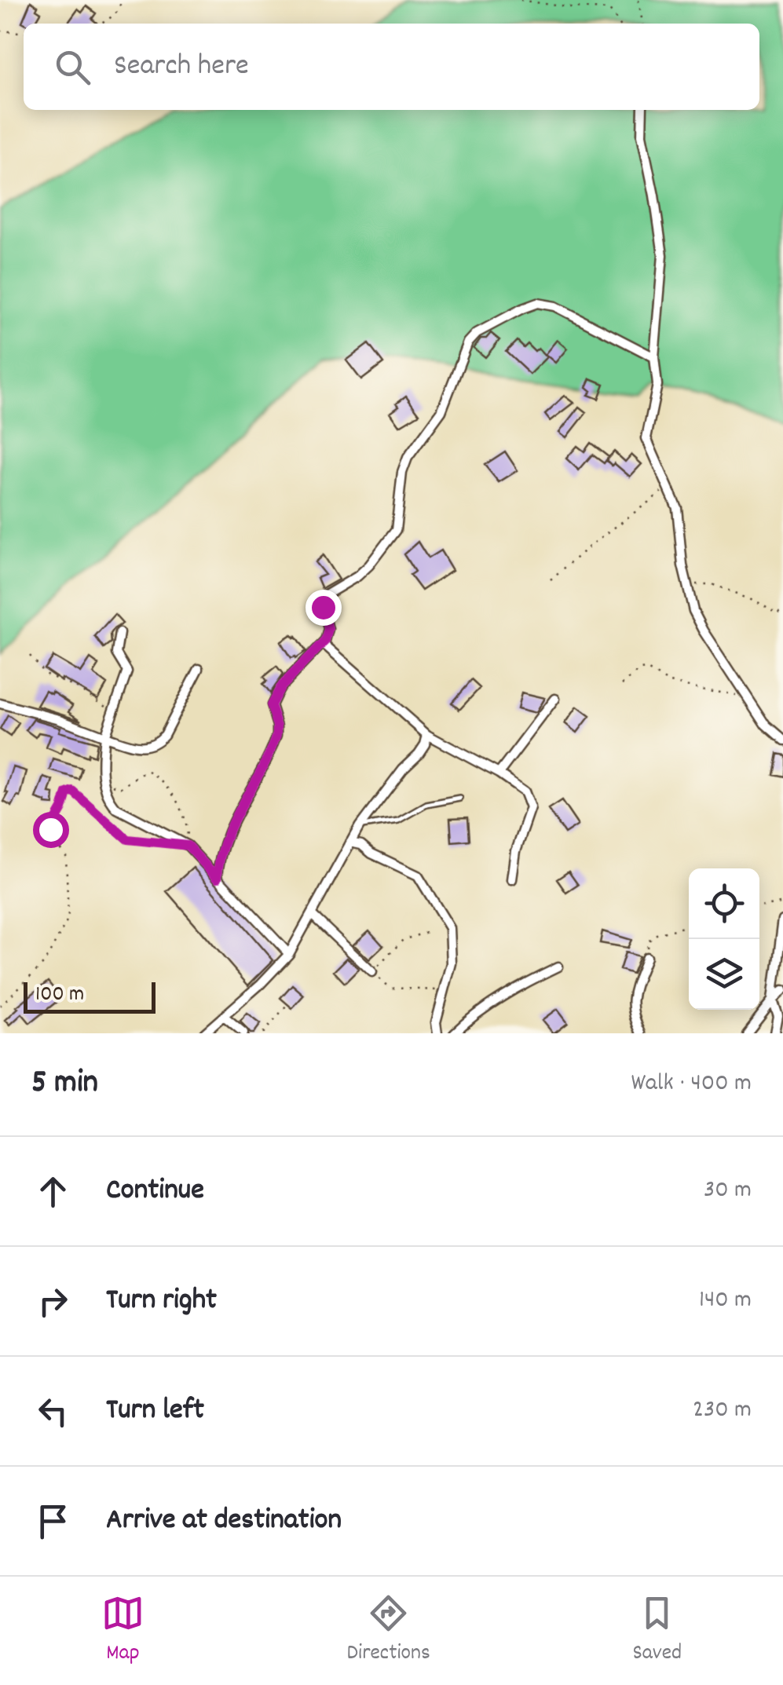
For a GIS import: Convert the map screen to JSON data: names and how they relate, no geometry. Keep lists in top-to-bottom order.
{
  "scale_bar": "100 m",
  "page": {
    "search": "Search here",
    "scale": "100 m",
    "heading": ["5 min", "Walk · 400 m"],
    "list": [
      ["Continue", "30 m"],
      ["Turn right", "140 m"],
      ["Turn left", "230 m"],
      "Arrive at destination"
    ],
    "nav": ["Map", "Directions", "Saved"]
  }
}
